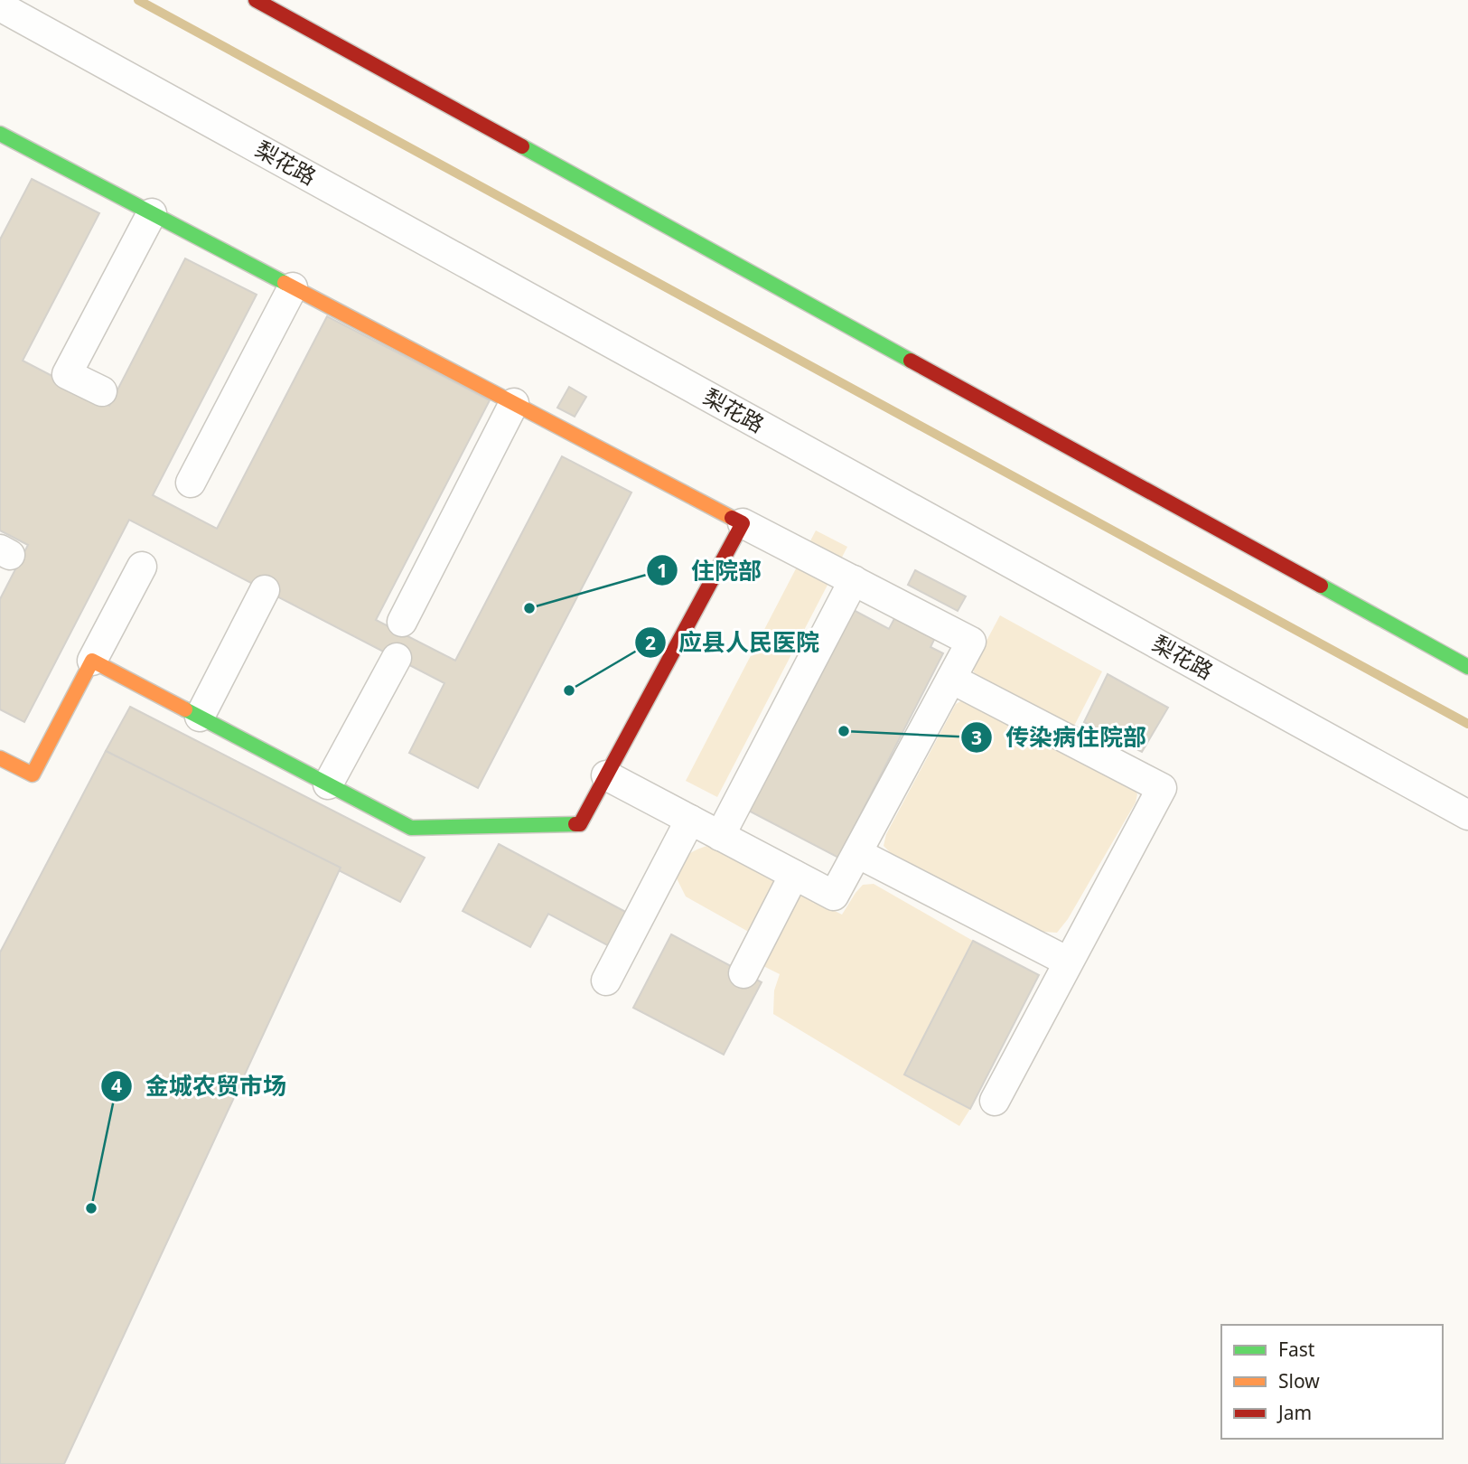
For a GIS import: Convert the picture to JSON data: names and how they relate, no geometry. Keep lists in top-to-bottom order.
{
  "streets": {
    "street": ["梨花路"]
  },
  "places": [
    "住院部",
    "应县人民医院",
    "传染病住院部",
    "金城农贸市场"
  ],
  "legend": ["Fast", "Slow", "Jam"]
}
